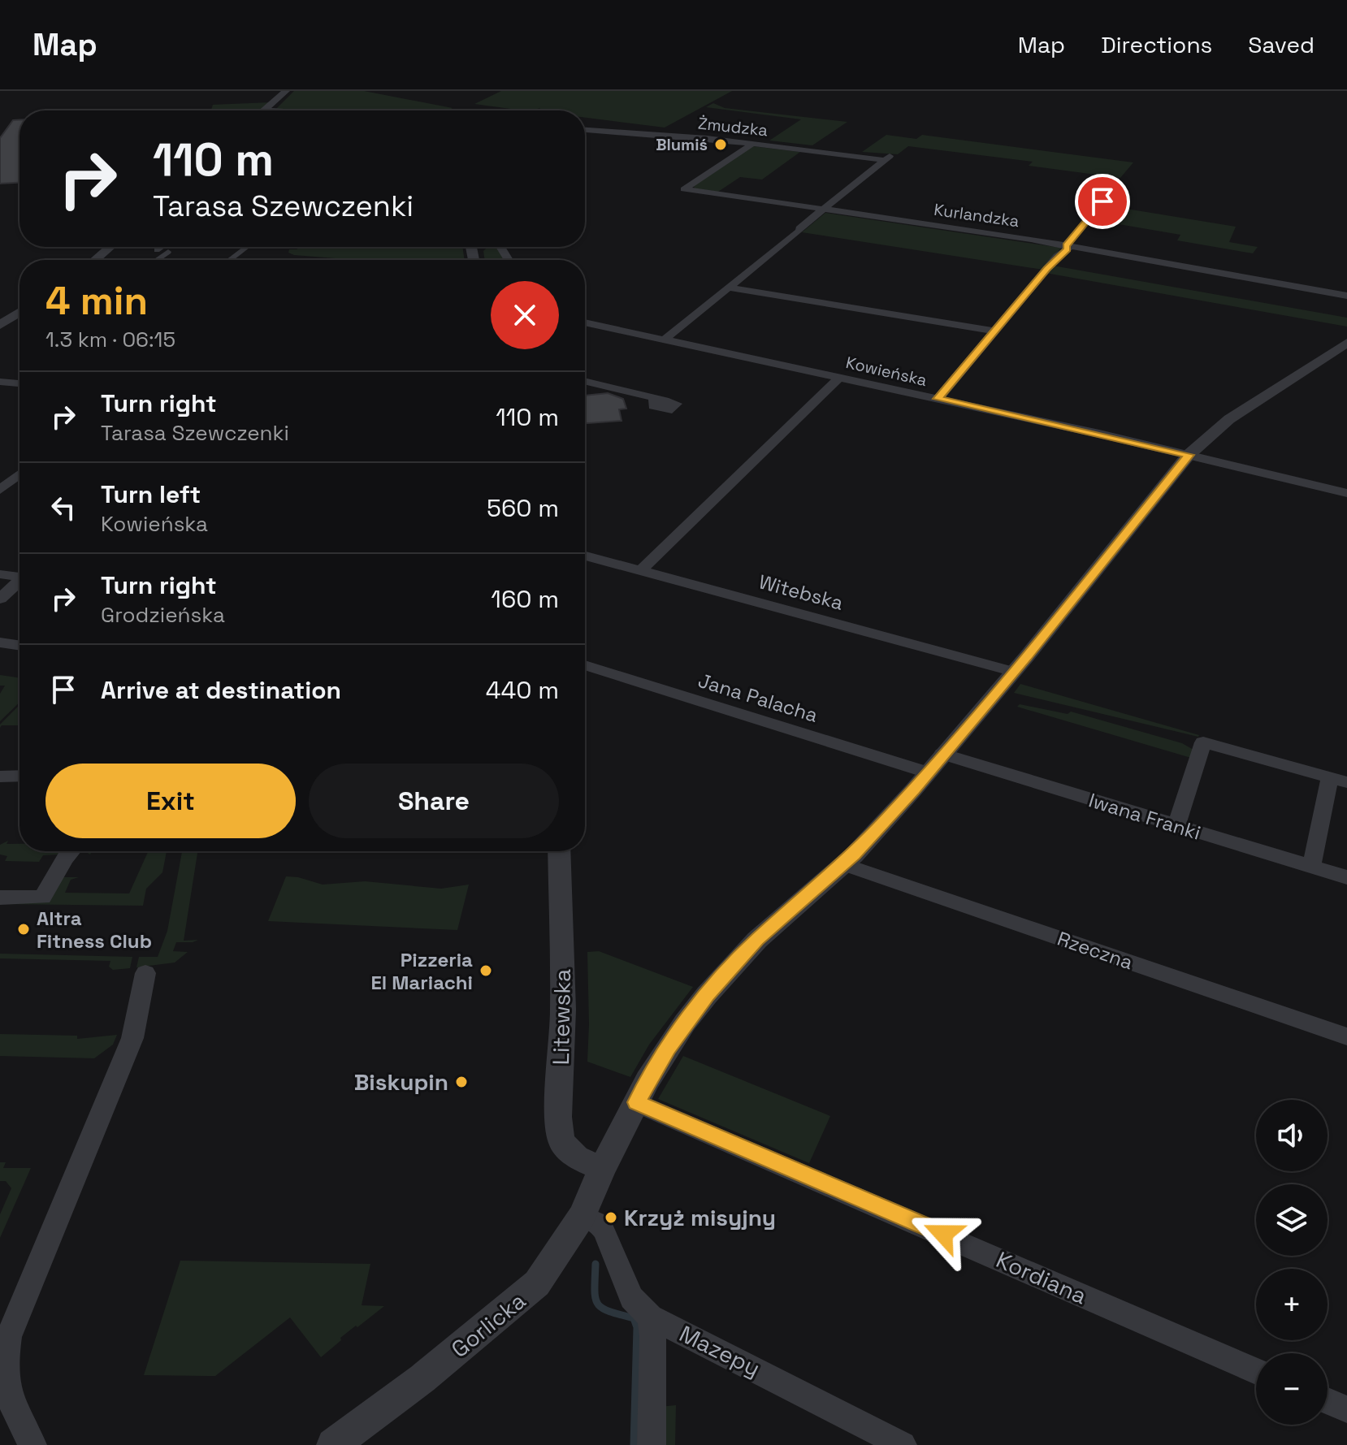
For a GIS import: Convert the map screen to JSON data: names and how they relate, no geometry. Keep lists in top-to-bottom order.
{
  "streets": {
    "street": [
      "Żmudzka",
      "Kurlandzka",
      "Kowieńska",
      "Witebska",
      "Jana Palacha",
      "Iwana Franki",
      "Rzeczna",
      "Litewska",
      "Kordiana",
      "Gorlicka",
      "Mazepy"
    ]
  },
  "crossings": [
    ["Żmudzka", "Kurlandzka"],
    ["Kowieńska", "Gorlicka"],
    ["Witebska", "Gorlicka"],
    ["Jana Palacha", "Gorlicka"],
    ["Iwana Franki", "Gorlicka"],
    ["Rzeczna", "Gorlicka"],
    ["Litewska", "Gorlicka"],
    ["Kordiana", "Gorlicka"],
    ["Gorlicka", "Mazepy"]
  ],
  "places": [
    "Blumiś",
    "Altra Fitness Club",
    "Pizzeria El Mariachi",
    "Biskupin",
    "Krzyż misyjny"
  ],
  "page": {
    "header": "Map",
    "nav": ["Map", "Directions", "Saved"],
    "turn": ["110 m", "Tarasa Szewczenki"],
    "heading": ["4 min", "1.3 km · 06:15"],
    "list": [
      {
        "name": "Turn right",
        "note": "Tarasa Szewczenki",
        "value": "110 m"
      },
      {
        "name": "Turn left",
        "note": "Kowieńska",
        "value": "560 m"
      },
      {
        "name": "Turn right",
        "note": "Grodzieńska",
        "value": "160 m"
      },
      {
        "name": "Arrive at destination",
        "value": "440 m"
      }
    ],
    "buttons": ["Exit", "Share"],
    "map_buttons": ["+", "−"]
  }
}
